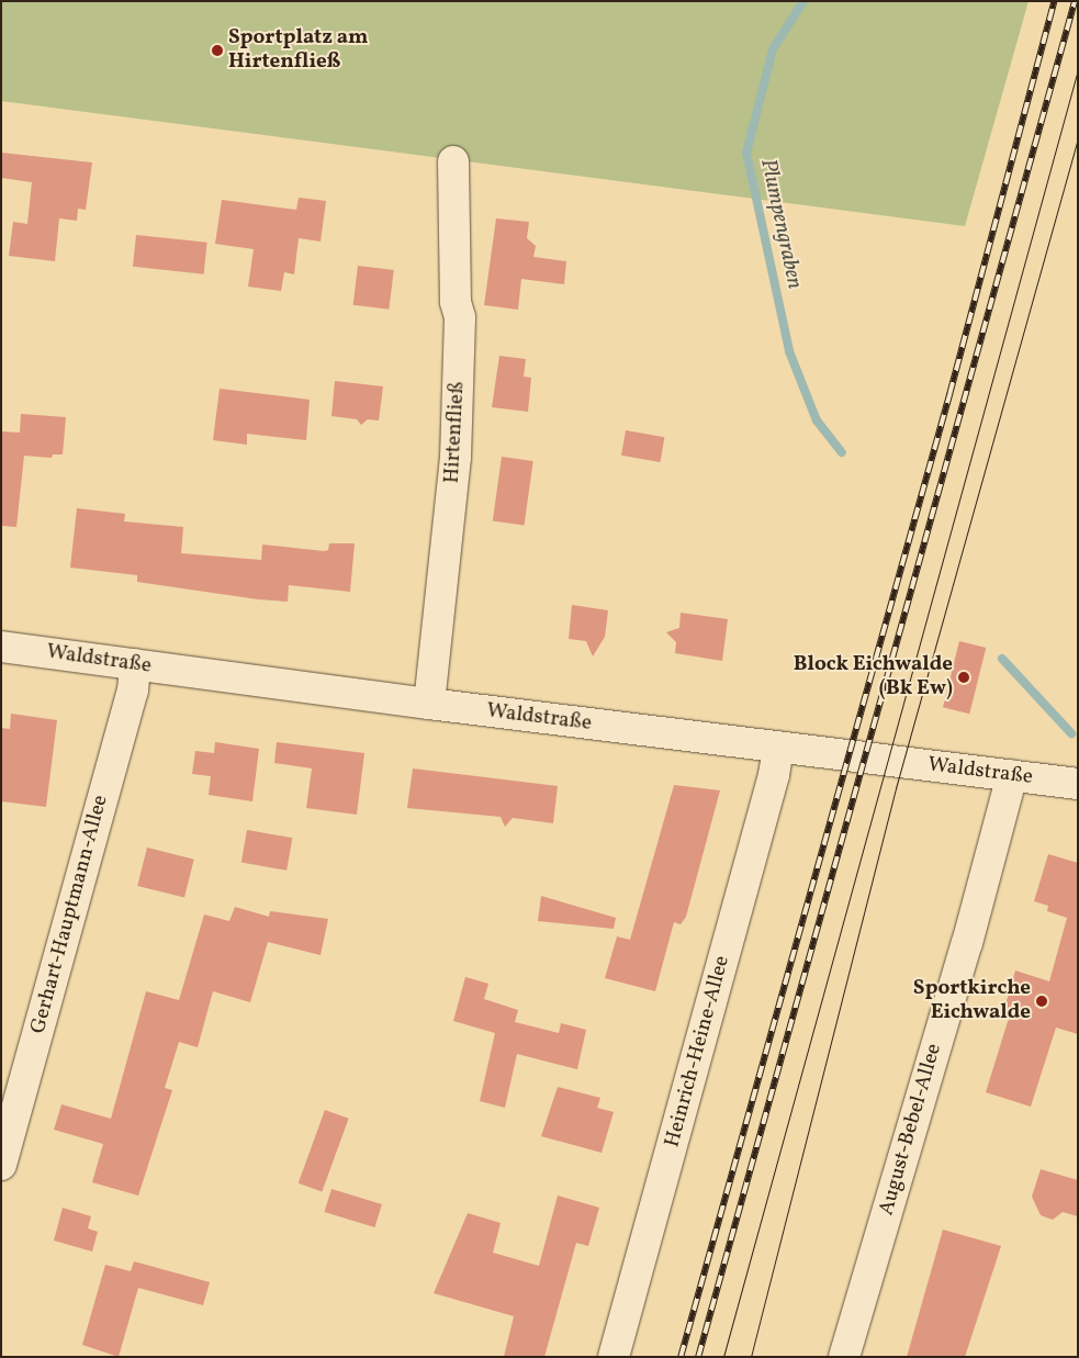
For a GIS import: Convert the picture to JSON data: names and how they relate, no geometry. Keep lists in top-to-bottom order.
{
  "streets": {
    "street": [
      "Hirtenfließ",
      "Waldstraße",
      "Gerhart-Hauptmann-Allee",
      "Heinrich-Heine-Allee",
      "August-Bebel-Allee"
    ]
  },
  "crossings": [
    ["Hirtenfließ", "Waldstraße"],
    ["Waldstraße", "Gerhart-Hauptmann-Allee"],
    ["Waldstraße", "Heinrich-Heine-Allee"],
    ["Waldstraße", "August-Bebel-Allee"]
  ],
  "water": ["Plumpengraben"],
  "places": ["Sportplatz am Hirtenfließ", "Block Eichwalde (Bk Ew)", "Sportkirche Eichwalde"]
}
